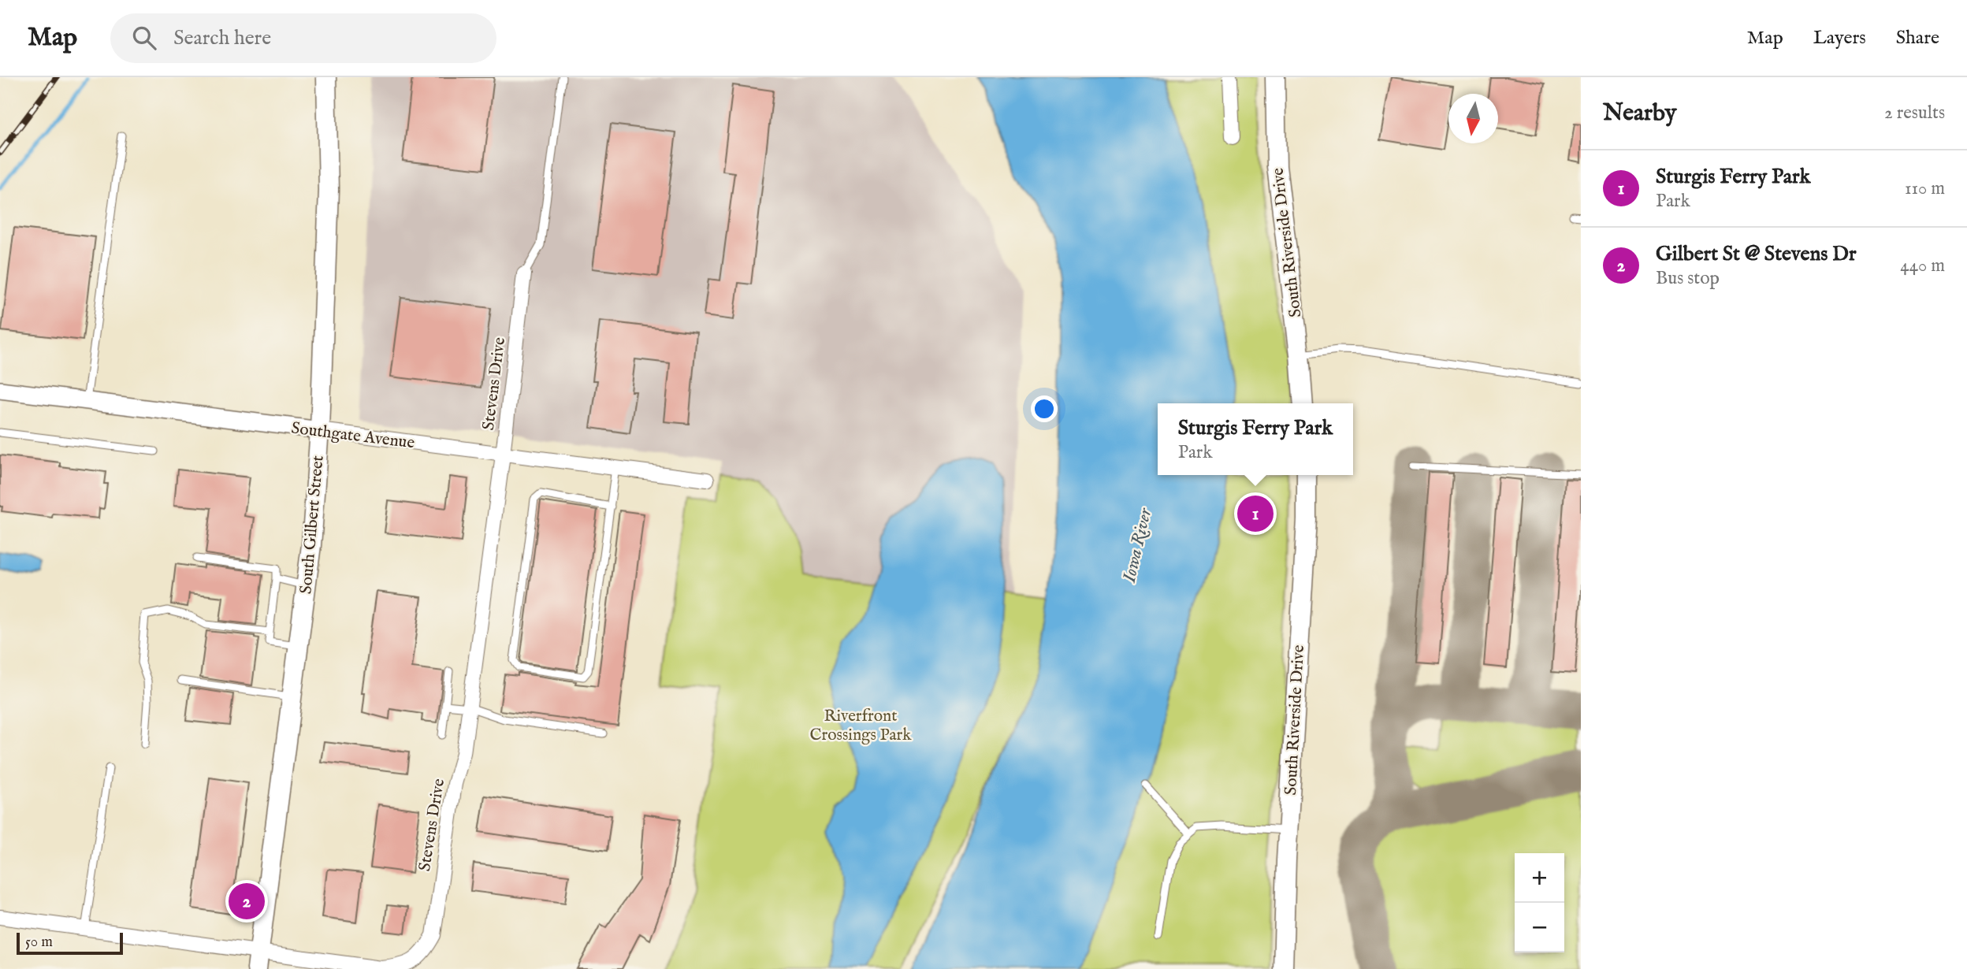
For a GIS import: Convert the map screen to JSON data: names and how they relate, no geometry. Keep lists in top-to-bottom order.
{
  "streets": {
    "main road": ["South Riverside Drive", "South Gilbert Street"],
    "street": ["Stevens Drive", "Southgate Avenue"]
  },
  "crossings": [
    ["Stevens Drive", "Southgate Avenue"],
    ["Stevens Drive", "South Gilbert Street"],
    ["Southgate Avenue", "South Gilbert Street"]
  ],
  "water": ["Iowa River"],
  "parks": ["Riverfront Crossings Park"],
  "scale_bar": "50 m",
  "north": "bottom",
  "page": {
    "header": "Map",
    "search": "Search here",
    "nav": ["Map", "Layers", "Share"],
    "heading": ["Nearby", "2 results"],
    "list": [
      {
        "mark": "1",
        "name": "Sturgis Ferry Park",
        "note": "Park",
        "value": "110 m"
      },
      {
        "mark": "2",
        "name": "Gilbert St @ Stevens Dr",
        "note": "Bus stop",
        "value": "440 m"
      }
    ],
    "popup": ["Sturgis Ferry Park", "Park"],
    "pins": ["1", "2"],
    "map_buttons": ["+", "−"],
    "scale": "50 m"
  }
}
